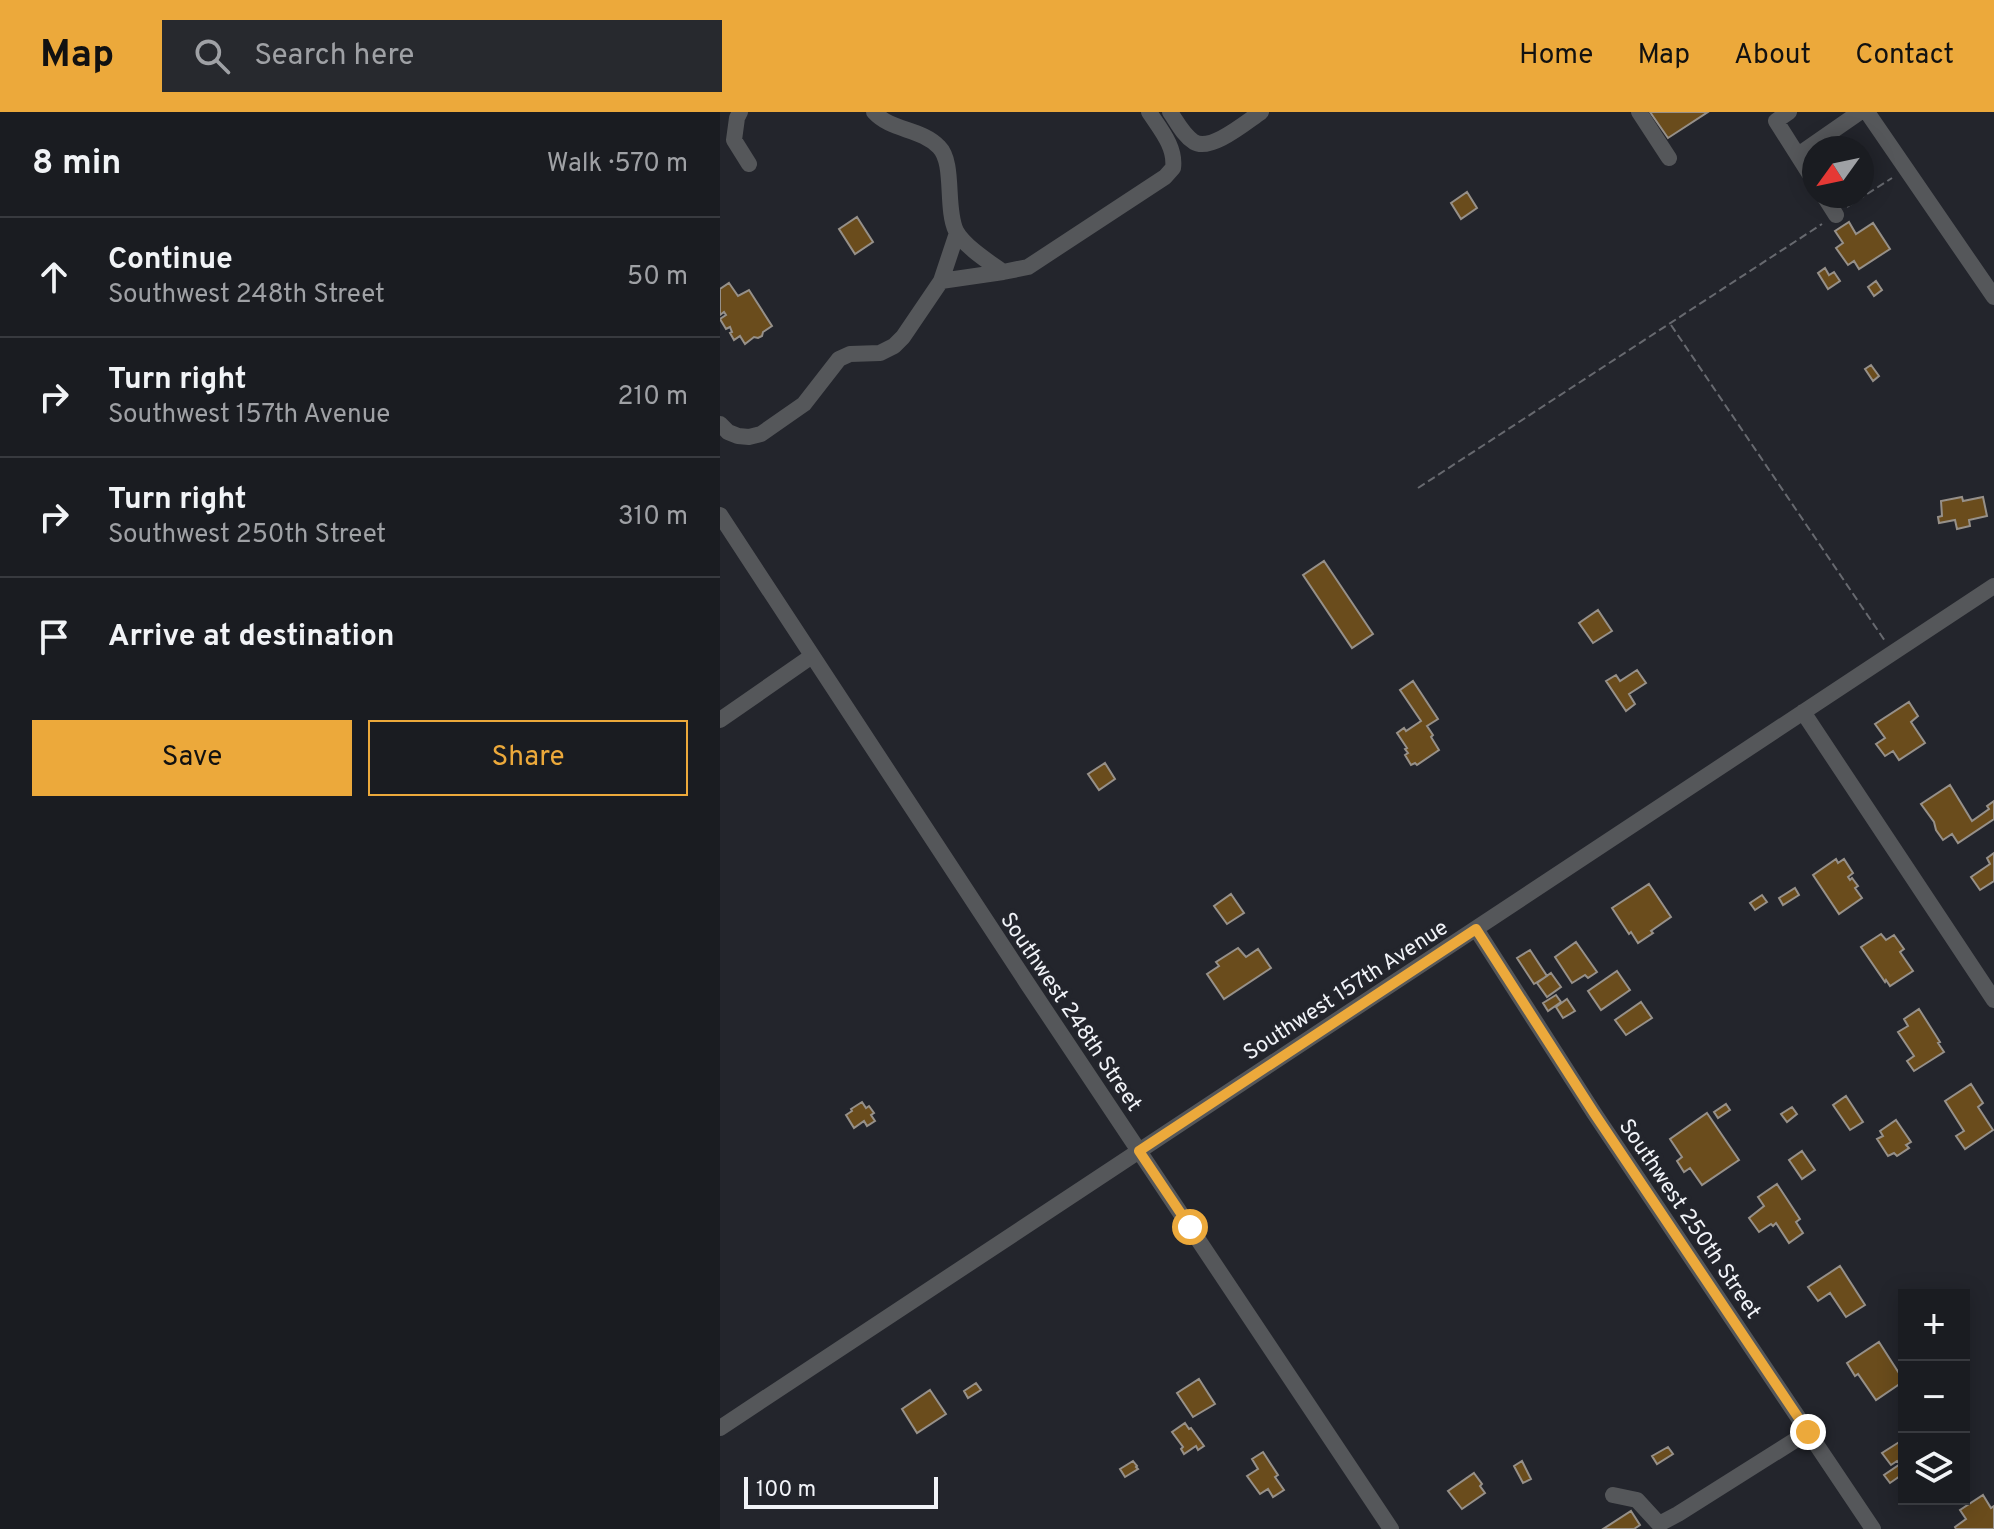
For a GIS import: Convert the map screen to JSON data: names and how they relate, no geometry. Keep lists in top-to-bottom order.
{
  "streets": {
    "street": ["Southwest 157th Avenue", "Southwest 248th Street", "Southwest 250th Street"]
  },
  "crossings": [
    ["Southwest 157th Avenue", "Southwest 248th Street"],
    ["Southwest 157th Avenue", "Southwest 250th Street"]
  ],
  "scale_bar": "100 m",
  "north": "bottom left",
  "page": {
    "header": "Map",
    "search": "Search here",
    "nav": [
      "Home",
      "Map",
      "About",
      "Contact"
    ],
    "heading": ["8 min", "Walk · 570 m"],
    "list": [
      ["Continue", "Southwest 248th Street", "50 m"],
      ["Turn right", "Southwest 157th Avenue", "210 m"],
      ["Turn right", "Southwest 250th Street", "310 m"],
      "Arrive at destination"
    ],
    "buttons": ["Save", "Share"],
    "map_buttons": ["+", "−"],
    "scale": "100 m"
  }
}
